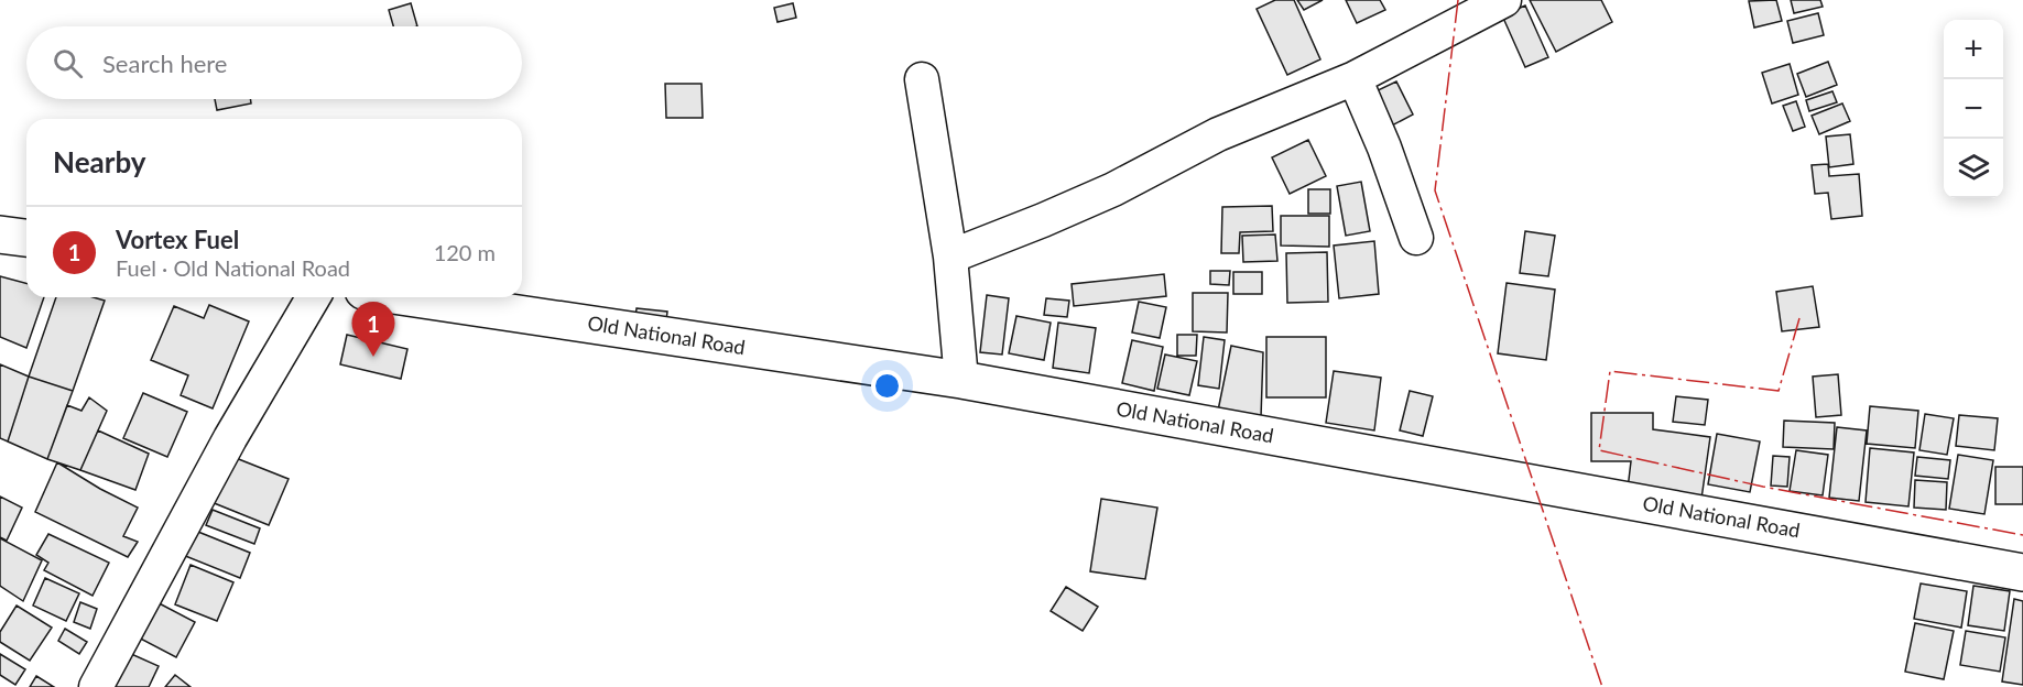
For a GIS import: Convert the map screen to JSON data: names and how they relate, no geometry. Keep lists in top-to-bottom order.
{
  "streets": {
    "main road": ["Old National Road"]
  },
  "page": {
    "map_buttons": ["+", "−"],
    "search": "Search here",
    "heading": "Nearby",
    "list": [
      {
        "mark": "1",
        "name": "Vortex Fuel",
        "note": "Fuel · Old National Road",
        "value": "120 m"
      }
    ],
    "pins": "1"
  }
}
